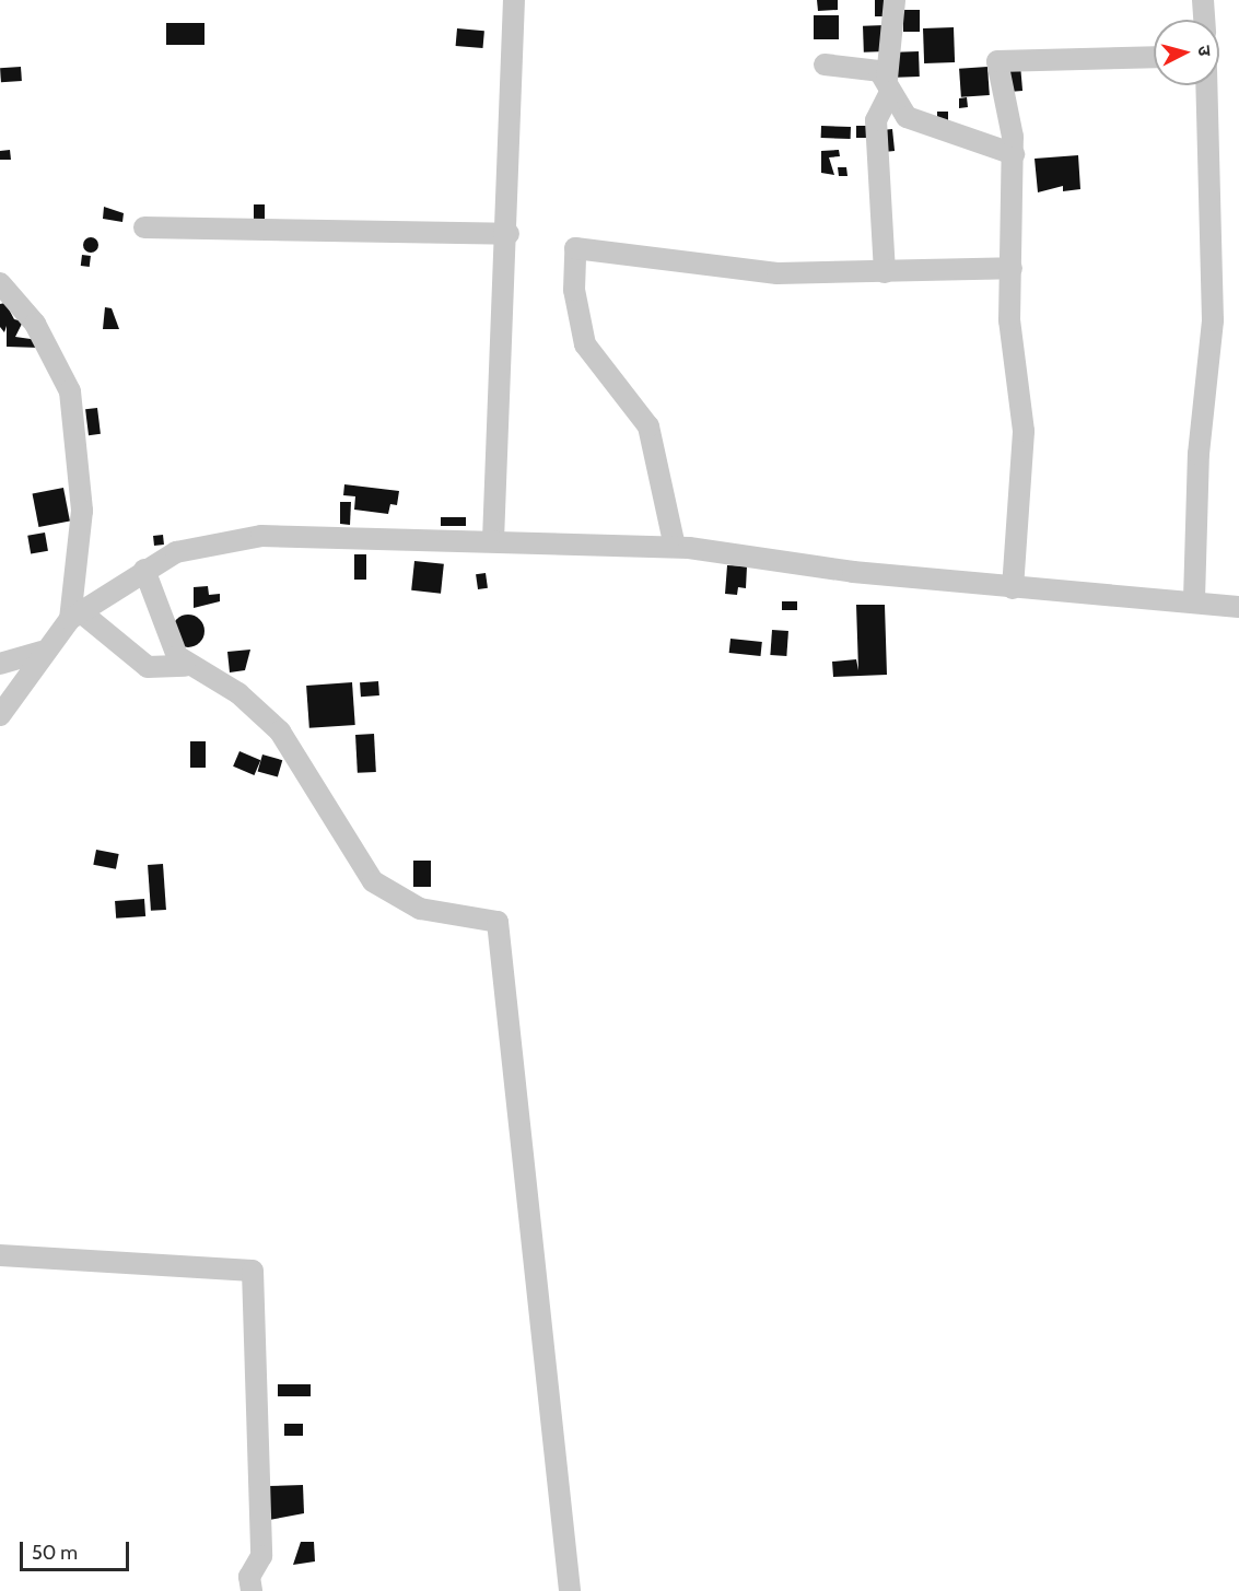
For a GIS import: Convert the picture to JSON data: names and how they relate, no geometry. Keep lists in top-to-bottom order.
{
  "scale_bar": "50 m",
  "north": "right"
}
